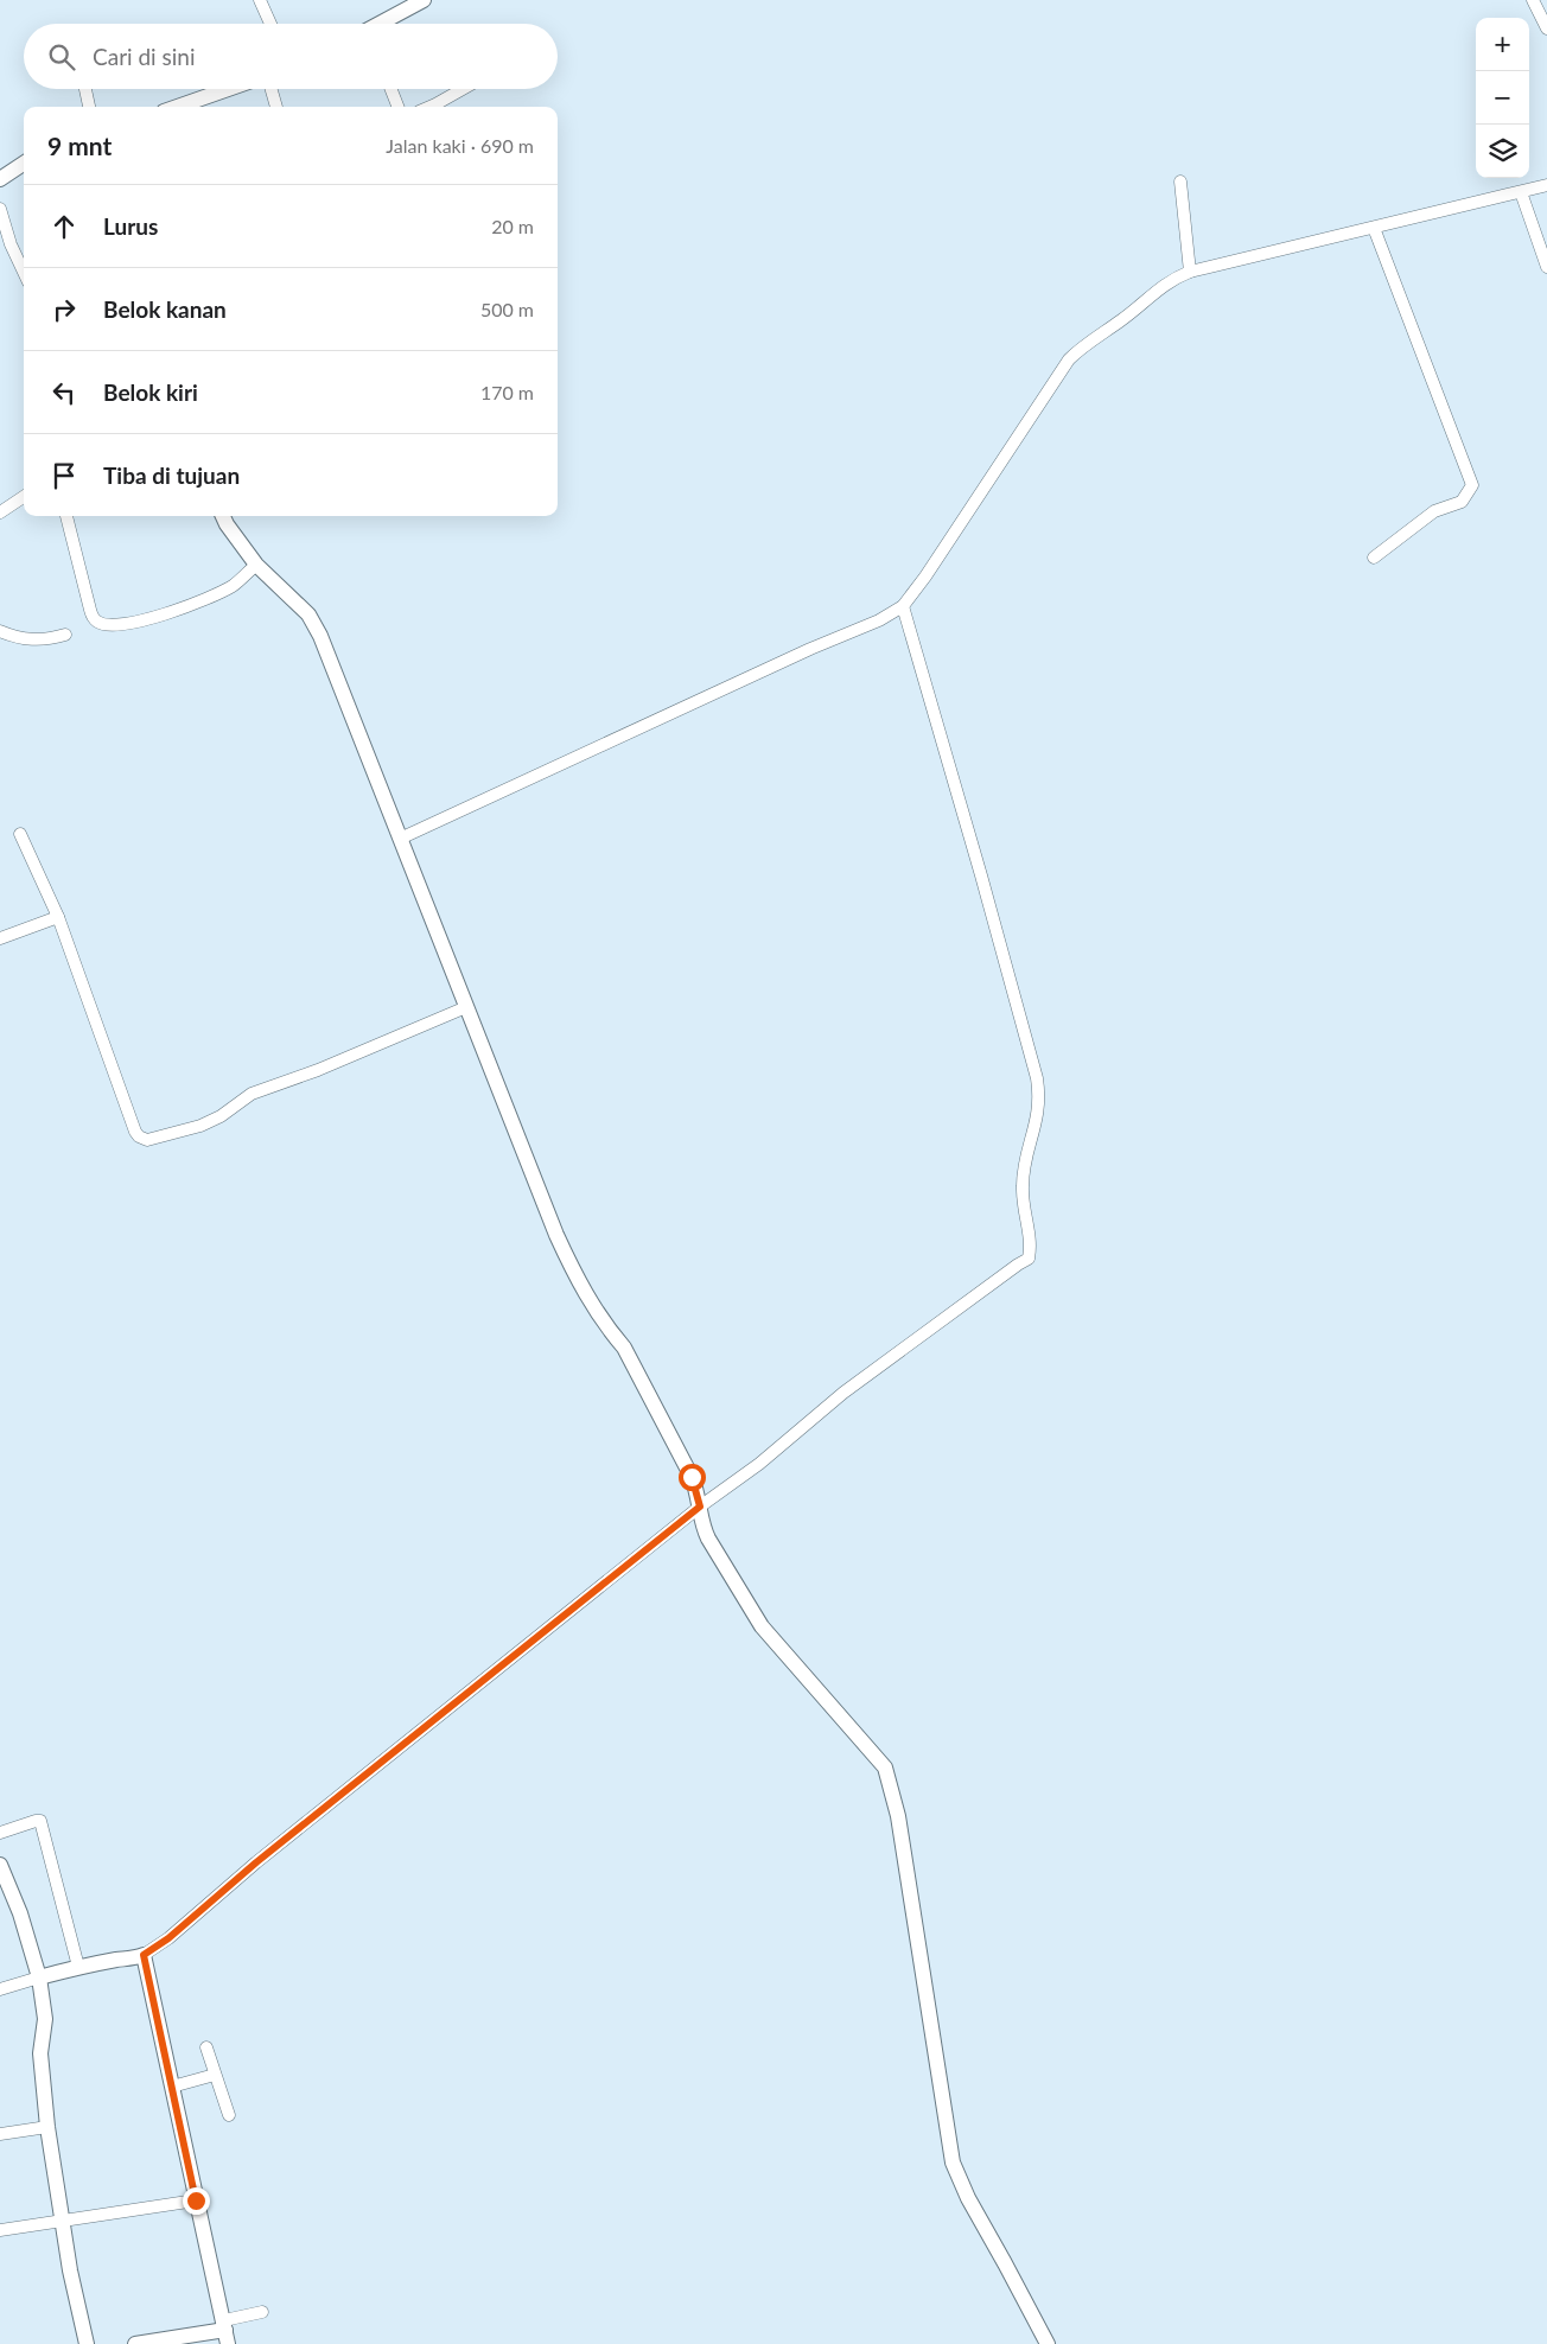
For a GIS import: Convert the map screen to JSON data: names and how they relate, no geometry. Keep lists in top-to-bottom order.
{
  "page": {
    "map_buttons": ["+", "−"],
    "search": "Cari di sini",
    "heading": ["9 mnt", "Jalan kaki · 690 m"],
    "list": [
      ["Lurus", "20 m"],
      ["Belok kanan", "500 m"],
      ["Belok kiri", "170 m"],
      "Tiba di tujuan"
    ]
  }
}
